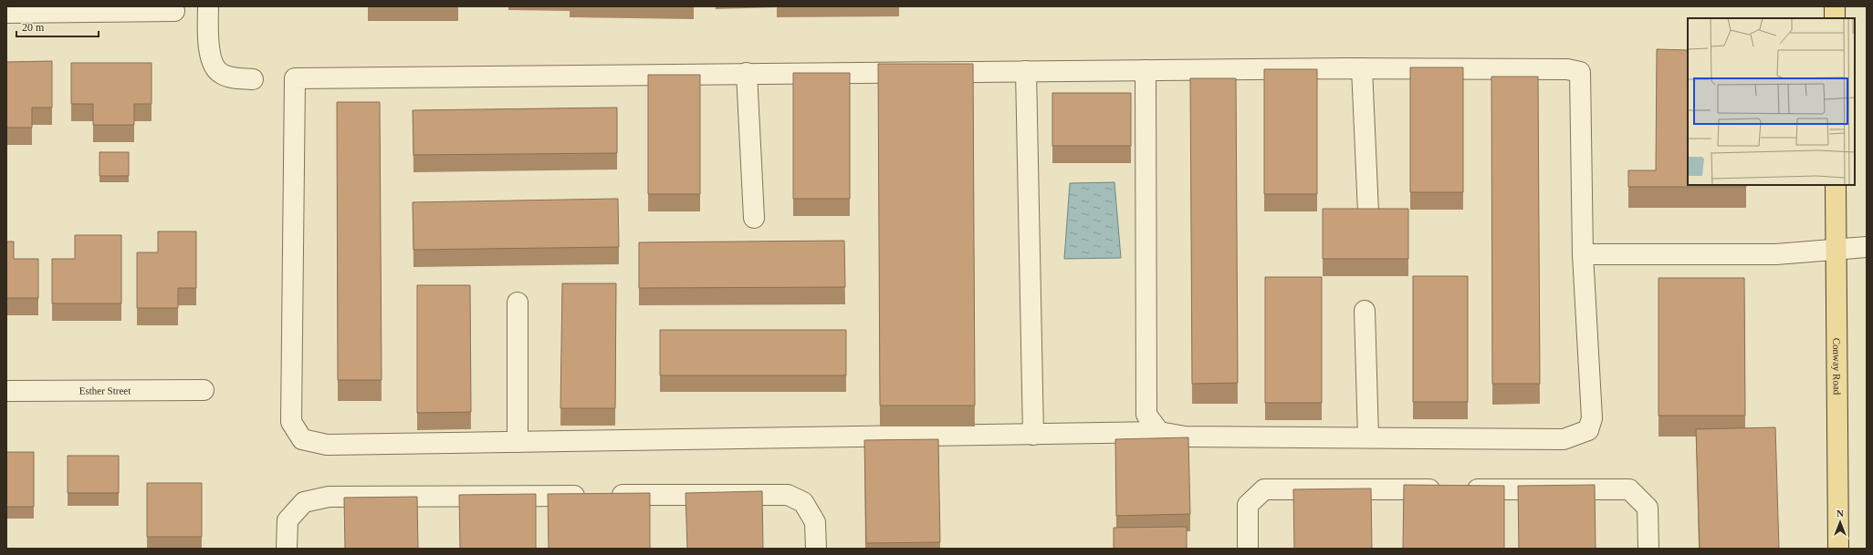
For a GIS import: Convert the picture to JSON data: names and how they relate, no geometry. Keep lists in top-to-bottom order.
{
  "streets": {
    "main road": ["Conway Road"],
    "street": ["Esther Street"]
  },
  "scale_bar": "20 m",
  "north": "top"
}
